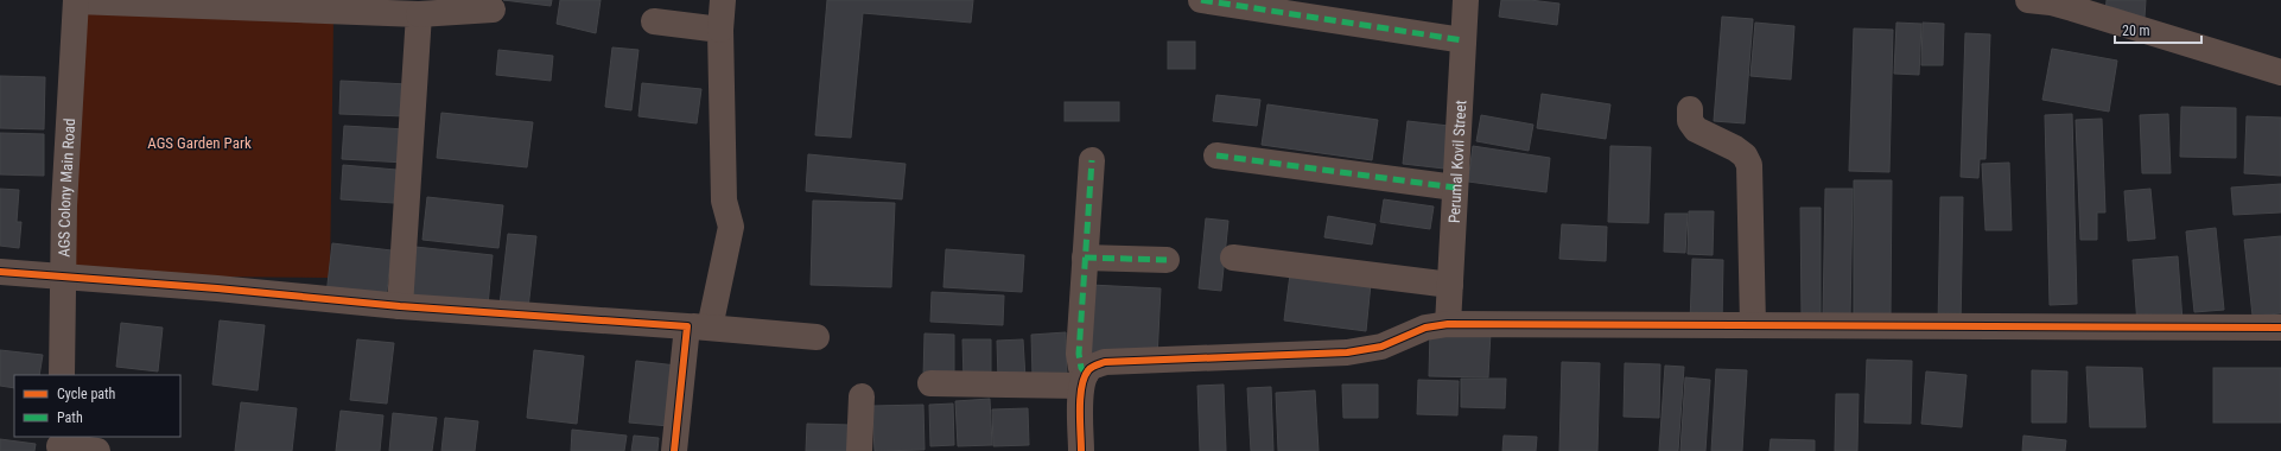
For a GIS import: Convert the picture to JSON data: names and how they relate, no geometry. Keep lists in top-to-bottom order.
{
  "streets": {
    "street": ["Perumal Kovil Street", "AGS Colony Main Road"]
  },
  "parks": ["AGS Garden Park"],
  "legend": ["Cycle path", "Path"],
  "scale_bar": "20 m"
}
